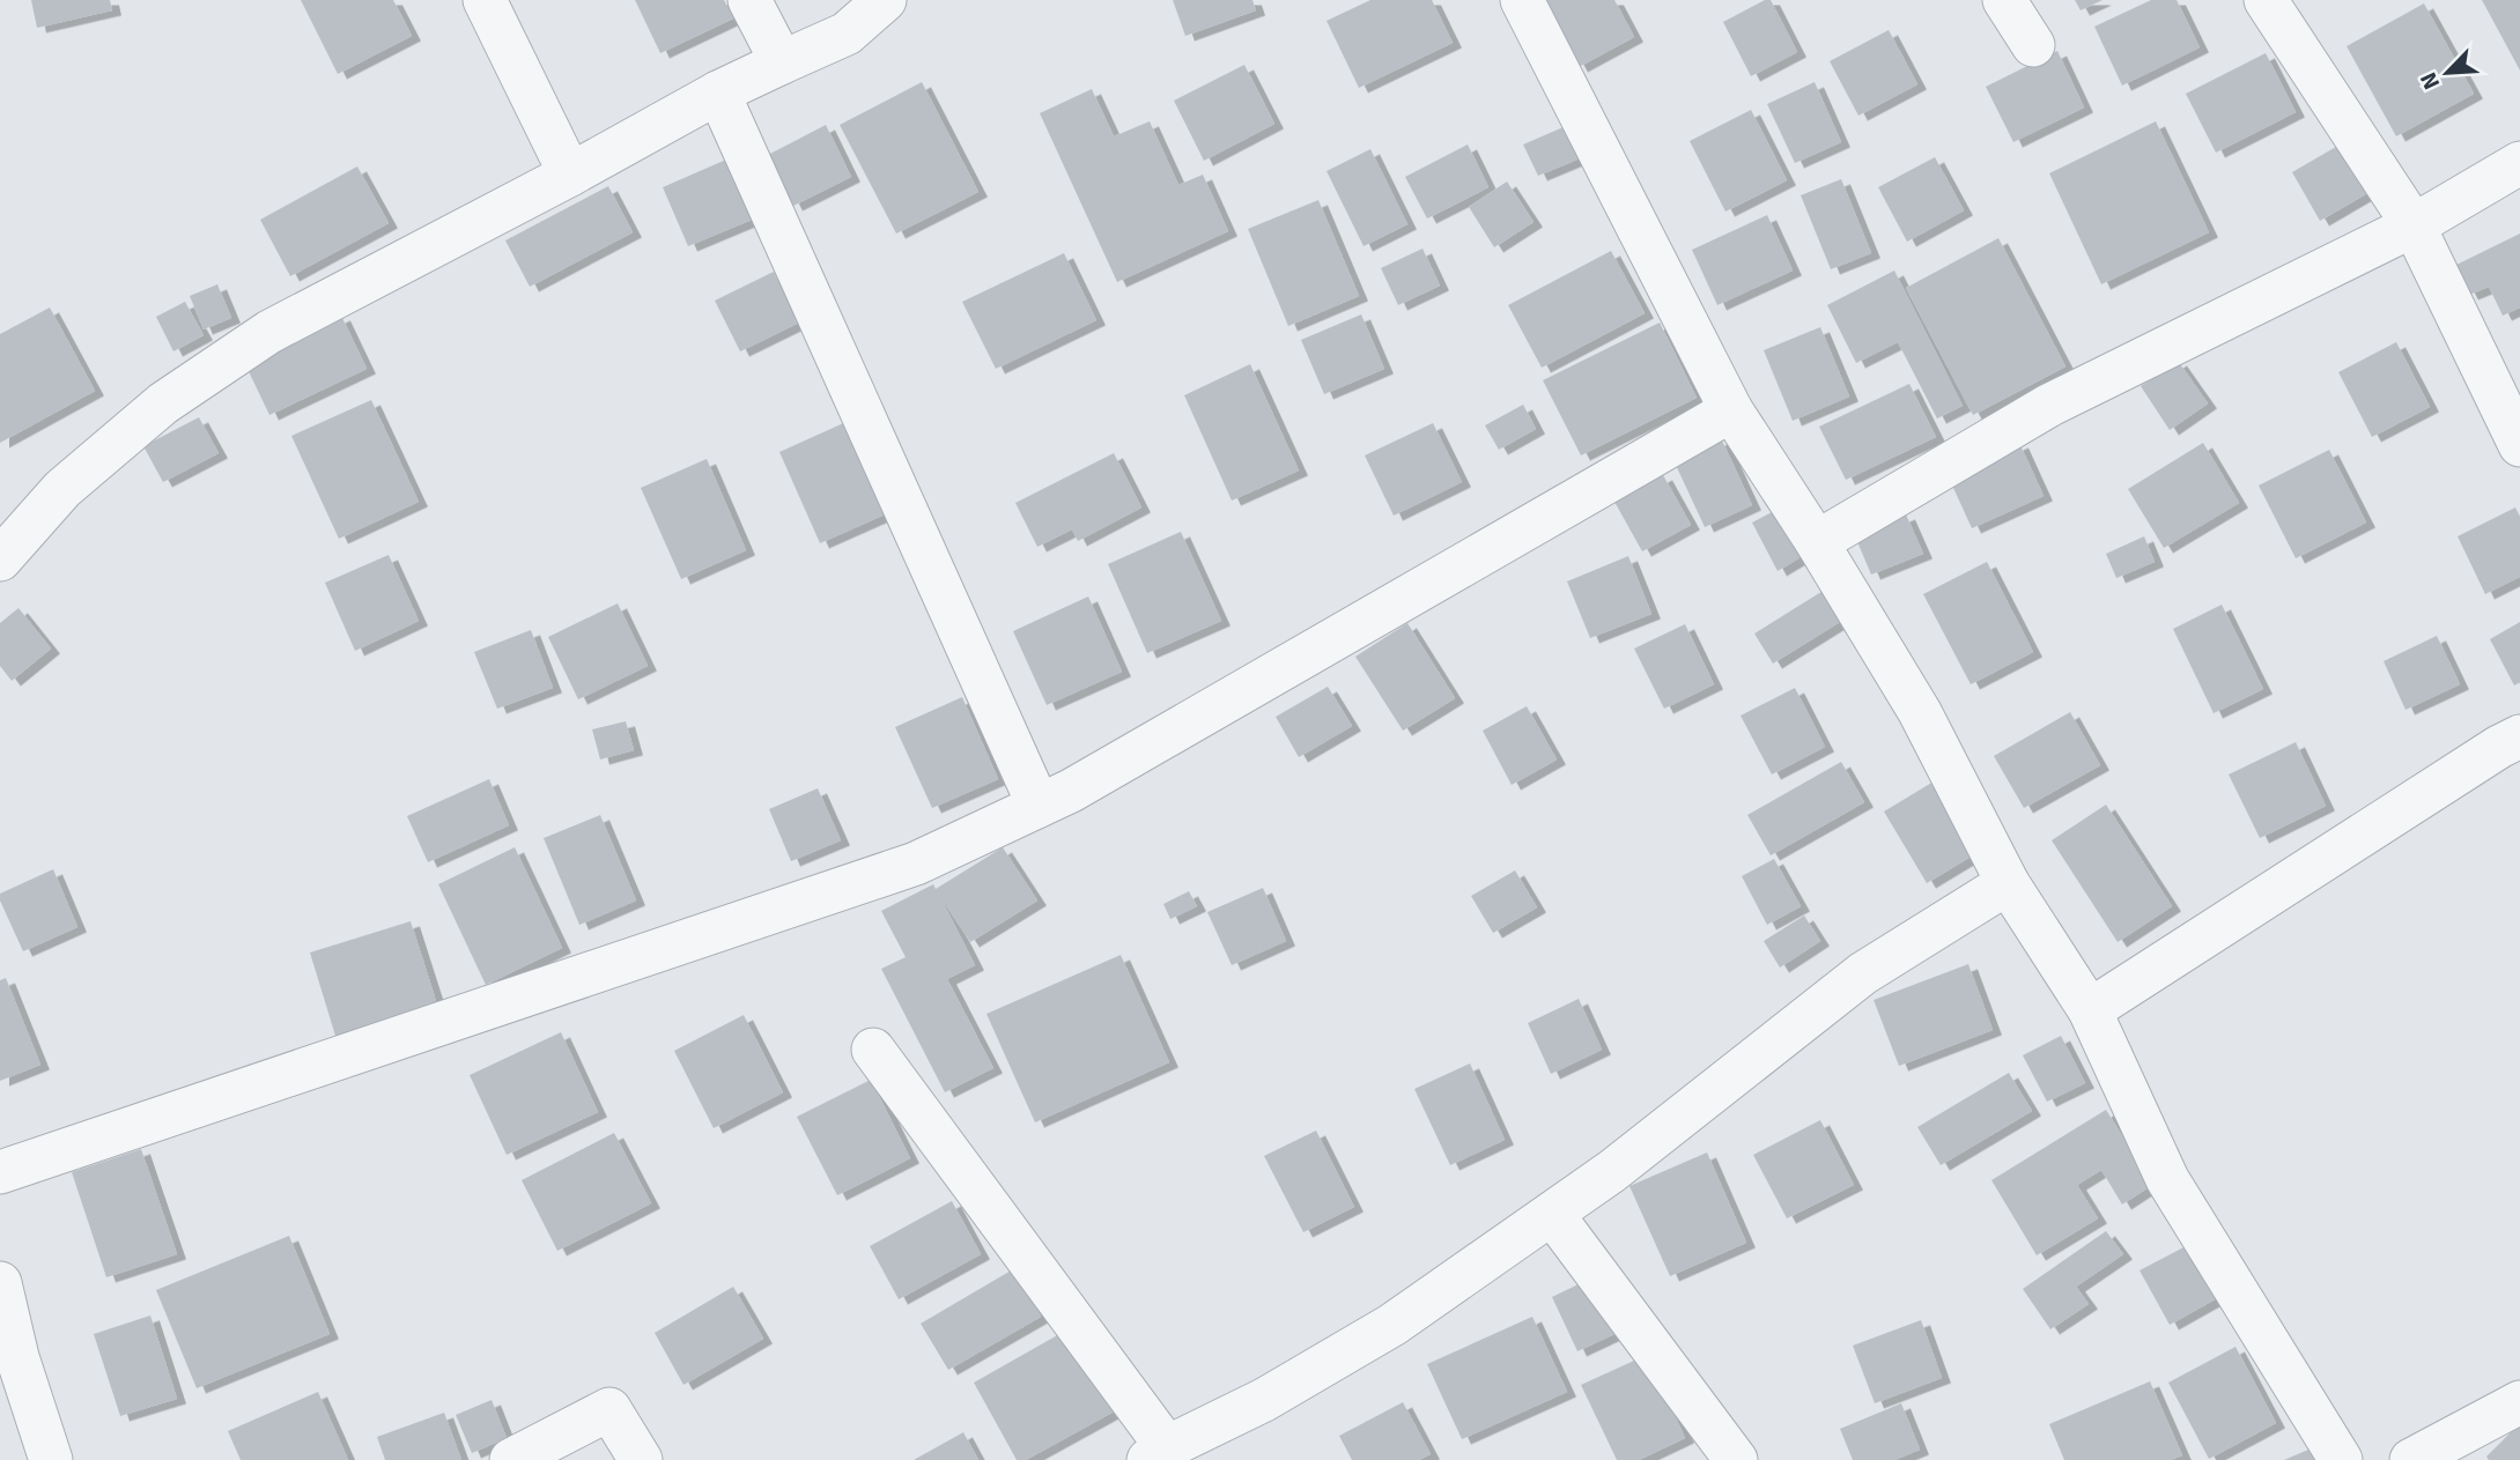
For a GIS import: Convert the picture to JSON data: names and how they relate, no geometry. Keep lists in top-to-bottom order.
{
  "north": "bottom left"
}
